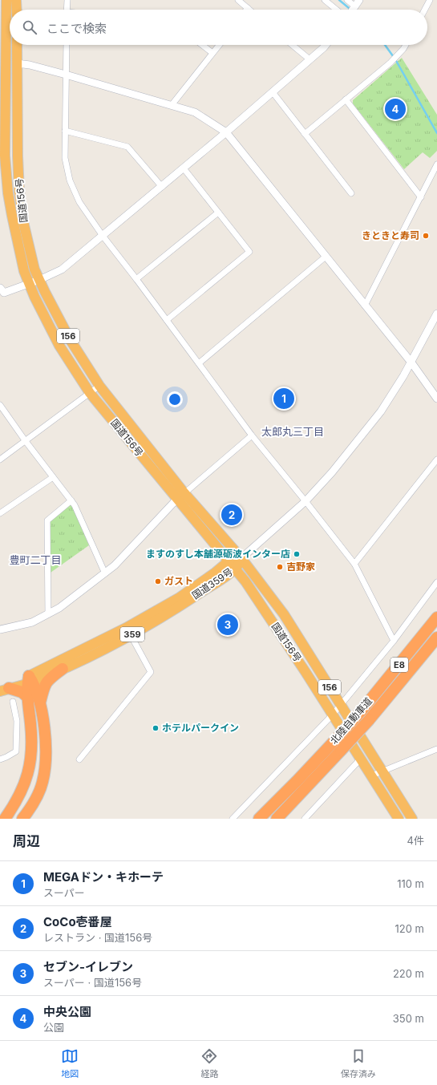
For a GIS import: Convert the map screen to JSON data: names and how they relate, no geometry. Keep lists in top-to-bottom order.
{
  "streets": {
    "highway": [
      "国道156号",
      "156",
      "国道359号",
      "359",
      "E8",
      "北陸自動車道"
    ]
  },
  "crossings": [
    ["国道156号", "国道359号"]
  ],
  "districts": ["太郎丸三丁目", "豊町二丁目"],
  "places": [
    "きときと寿司",
    "ますのすし本舗源砺波インター店",
    "吉野家",
    "ガスト",
    "ホテルパークイン"
  ],
  "page": {
    "search": "ここで検索",
    "pins": [
      "4",
      "1",
      "2",
      "3"
    ],
    "heading": ["周辺", "4件"],
    "list": [
      {
        "mark": "1",
        "name": "MEGAドン・キホーテ",
        "note": "スーパー",
        "value": "110 m"
      },
      {
        "mark": "2",
        "name": "CoCo壱番屋",
        "note": "レストラン · 国道156号",
        "value": "120 m"
      },
      {
        "mark": "3",
        "name": "セブン-イレブン",
        "note": "スーパー · 国道156号",
        "value": "220 m"
      },
      {
        "mark": "4",
        "name": "中央公園",
        "note": "公園",
        "value": "350 m"
      }
    ],
    "nav": ["地図", "経路", "保存済み"]
  }
}
